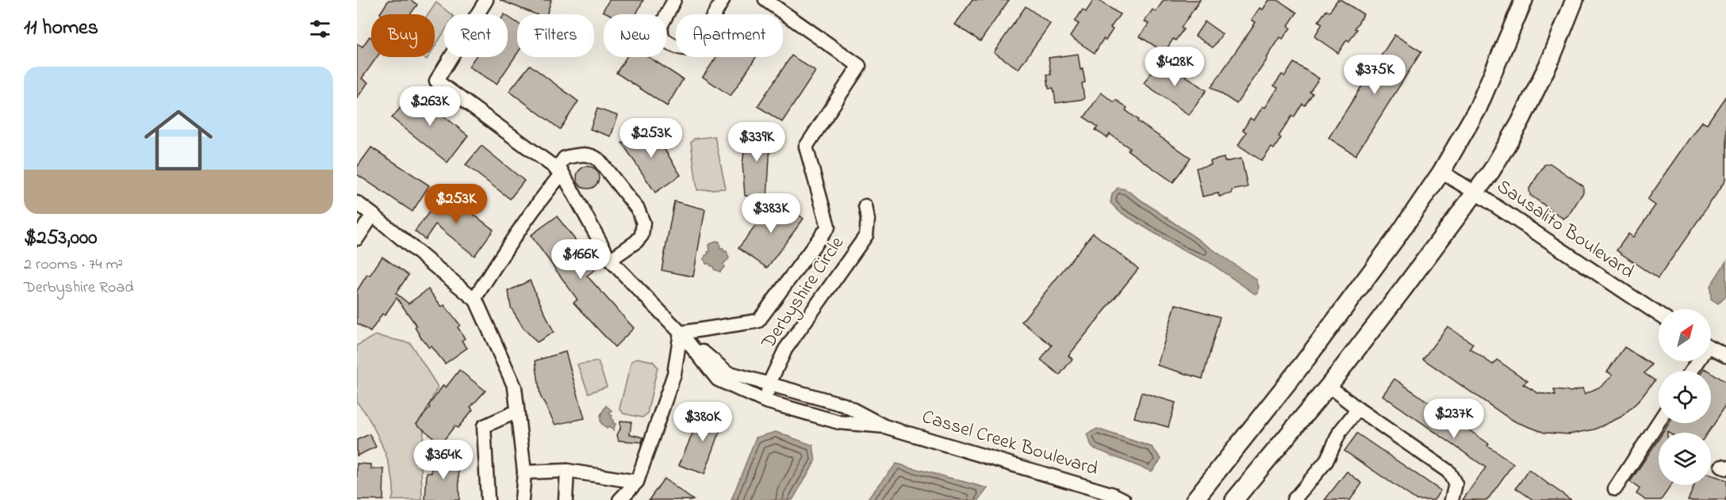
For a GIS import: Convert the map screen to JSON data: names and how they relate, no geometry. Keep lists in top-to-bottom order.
{
  "streets": {
    "street": ["Sausalito Boulevard", "Derbyshire Circle", "Cassel Creek Boulevard"]
  },
  "crossings": [
    ["Derbyshire Circle", "Cassel Creek Boulevard"]
  ],
  "north": "top right",
  "page": {
    "heading": "11 homes",
    "chip": [
      "Buy",
      "Rent",
      "Filters",
      "New",
      "Apartment"
    ],
    "price": [
      "$428K",
      "$375K",
      "$263K",
      "$253K",
      "$339K",
      "$253K",
      "$383K",
      "$166K",
      "$237K",
      "$380K",
      "$364K"
    ],
    "list": [
      {
        "name": "$253,000",
        "note": "2 rooms · 74 m² · Derbyshire Road"
      }
    ]
  }
}
